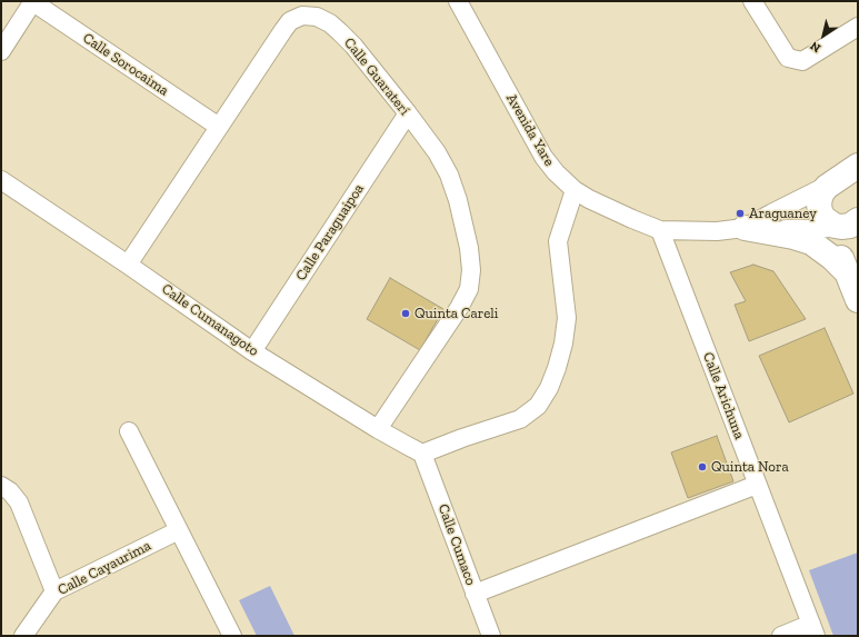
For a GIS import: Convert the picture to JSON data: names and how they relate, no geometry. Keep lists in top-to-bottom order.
{
  "streets": {
    "street": [
      "Calle Sorocaima",
      "Calle Guaraterí",
      "Avenida Yare",
      "Calle Paraguaipoa",
      "Calle Cumanagoto",
      "Calle Arichuna",
      "Calle Cumaco",
      "Calle Cayaurima"
    ]
  },
  "crossings": [
    ["Calle Sorocaima", "Calle Guaraterí"],
    ["Calle Guaraterí", "Calle Paraguaipoa"],
    ["Calle Guaraterí", "Calle Cumanagoto"],
    ["Avenida Yare", "Calle Arichuna"],
    ["Calle Paraguaipoa", "Calle Cumanagoto"],
    ["Calle Cumanagoto", "Calle Cumaco"]
  ],
  "places": ["Araguaney", "Quinta Careli", "Quinta Nora"],
  "north": "bottom left"
}
